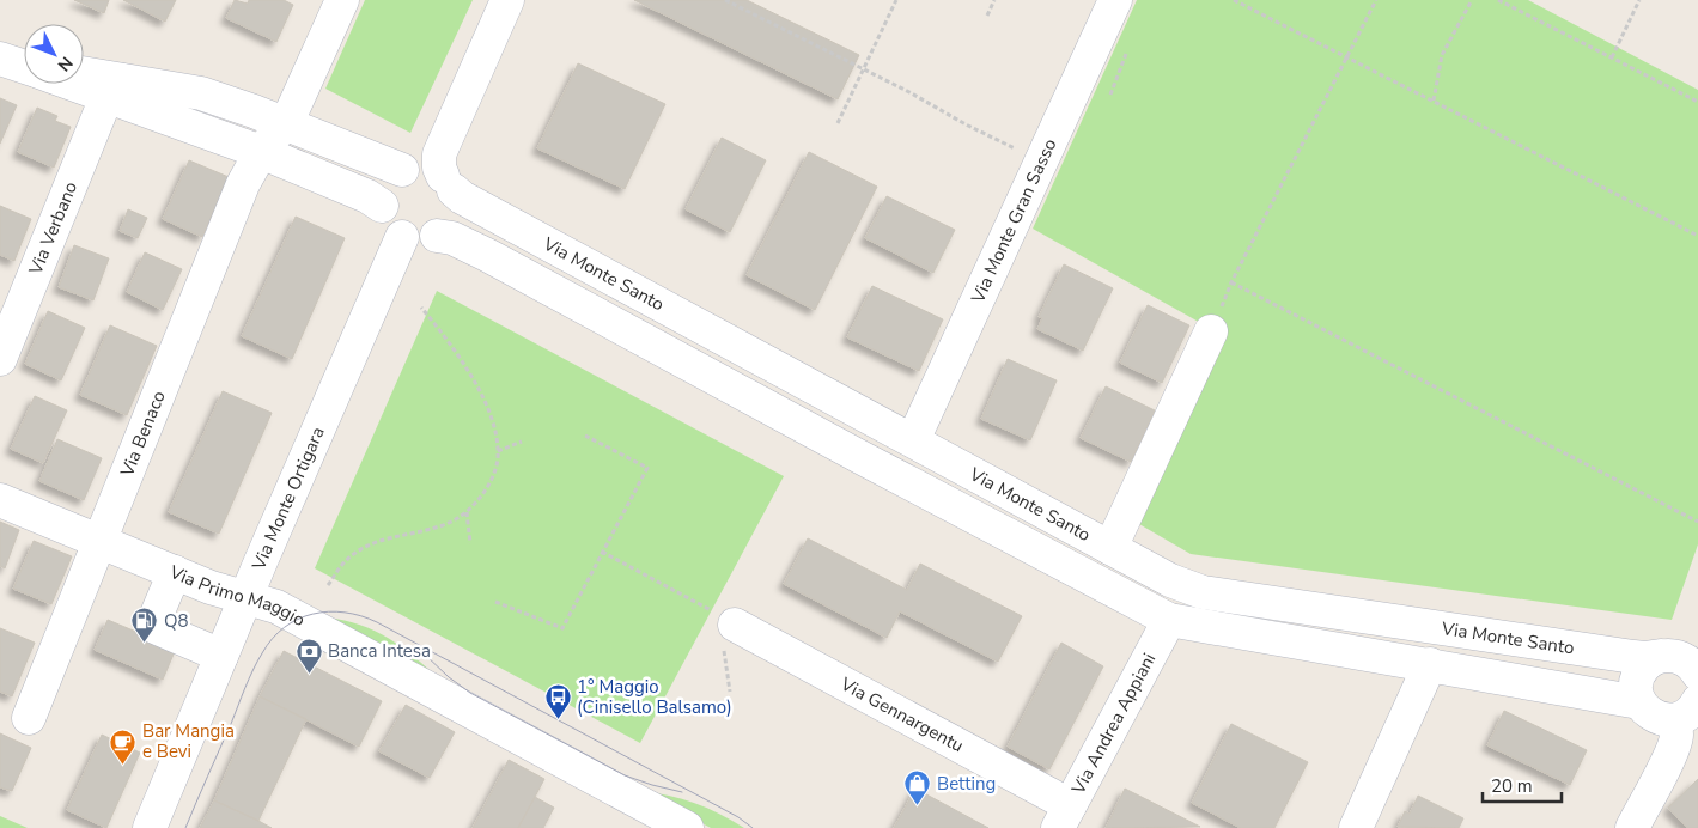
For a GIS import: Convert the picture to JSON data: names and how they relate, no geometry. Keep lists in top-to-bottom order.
{
  "streets": {
    "street": [
      "Via Monte Gran Sasso",
      "Via Verbano",
      "Via Monte Santo",
      "Via Benaco",
      "Via Monte Ortigara",
      "Via Primo Maggio",
      "Via Gennargentu",
      "Via Andrea Appiani"
    ]
  },
  "crossings": [
    ["Via Monte Gran Sasso", "Via Monte Santo"],
    ["Via Monte Santo", "Via Monte Ortigara"],
    ["Via Monte Santo", "Via Andrea Appiani"],
    ["Via Benaco", "Via Primo Maggio"],
    ["Via Monte Ortigara", "Via Primo Maggio"],
    ["Via Gennargentu", "Via Andrea Appiani"]
  ],
  "places": {
    "fuel station": ["Q8"],
    "bank": ["Banca Intesa"],
    "bus stop": ["1° Maggio (Cinisello Balsamo)"],
    "cafe": ["Bar Mangia e Bevi"],
    "shop": ["Betting"]
  },
  "scale_bar": "20 m",
  "north": "bottom right"
}
